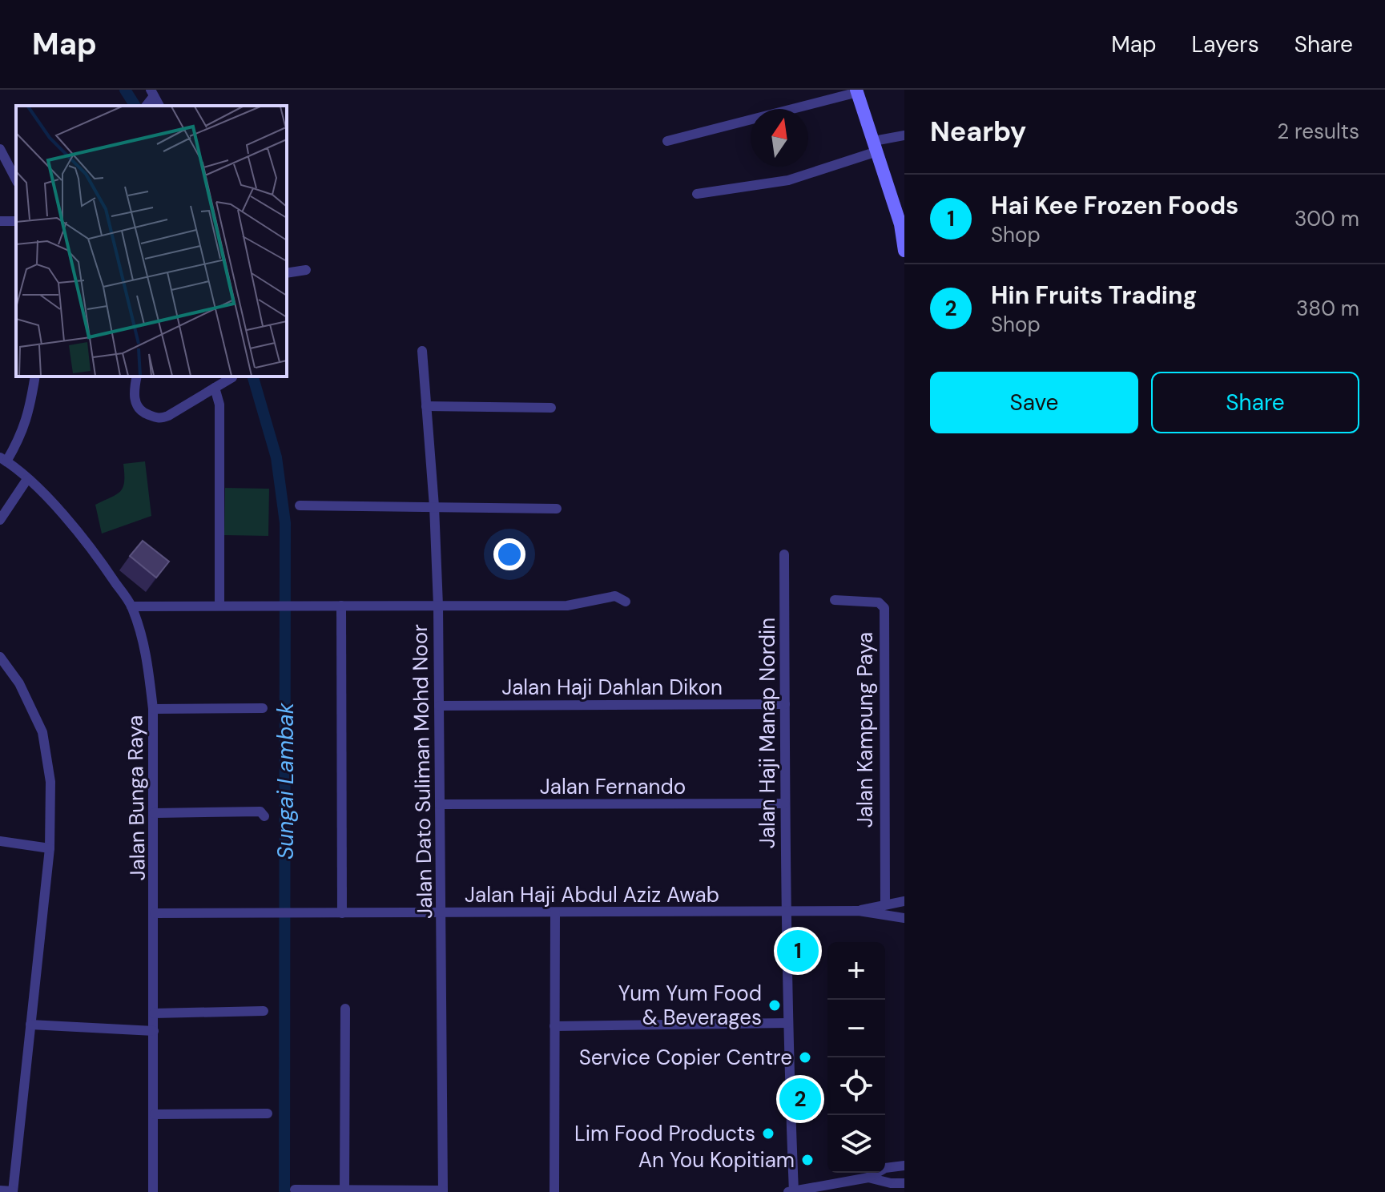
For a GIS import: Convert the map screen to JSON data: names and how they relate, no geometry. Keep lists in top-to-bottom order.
{
  "streets": {
    "street": [
      "Jalan Haji Dahlan Dikon",
      "Jalan Kampung Paya",
      "Jalan Haji Manap Nordin",
      "Jalan Dato Suliman Mohd Noor",
      "Jalan Fernando",
      "Jalan Bunga Raya",
      "Jalan Haji Abdul Aziz Awab"
    ]
  },
  "crossings": [
    ["Jalan Haji Dahlan Dikon", "Jalan Haji Manap Nordin"],
    ["Jalan Haji Dahlan Dikon", "Jalan Dato Suliman Mohd Noor"],
    ["Jalan Haji Manap Nordin", "Jalan Fernando"],
    ["Jalan Haji Manap Nordin", "Jalan Haji Abdul Aziz Awab"],
    ["Jalan Dato Suliman Mohd Noor", "Jalan Fernando"],
    ["Jalan Dato Suliman Mohd Noor", "Jalan Haji Abdul Aziz Awab"],
    ["Jalan Bunga Raya", "Jalan Haji Abdul Aziz Awab"]
  ],
  "water": ["Sungai Lambak"],
  "places": [
    "Yum Yum Food & Beverages",
    "Service Copier Centre",
    "Lim Food Products",
    "An You Kopitiam"
  ],
  "north": "top",
  "page": {
    "header": "Map",
    "nav": ["Map", "Layers", "Share"],
    "heading": ["Nearby", "2 results"],
    "list": [
      {
        "mark": "1",
        "name": "Hai Kee Frozen Foods",
        "note": "Shop",
        "value": "300 m"
      },
      {
        "mark": "2",
        "name": "Hin Fruits Trading",
        "note": "Shop",
        "value": "380 m"
      }
    ],
    "buttons": ["Save", "Share"],
    "pins": ["1", "2"],
    "map_buttons": ["+", "−"]
  }
}
